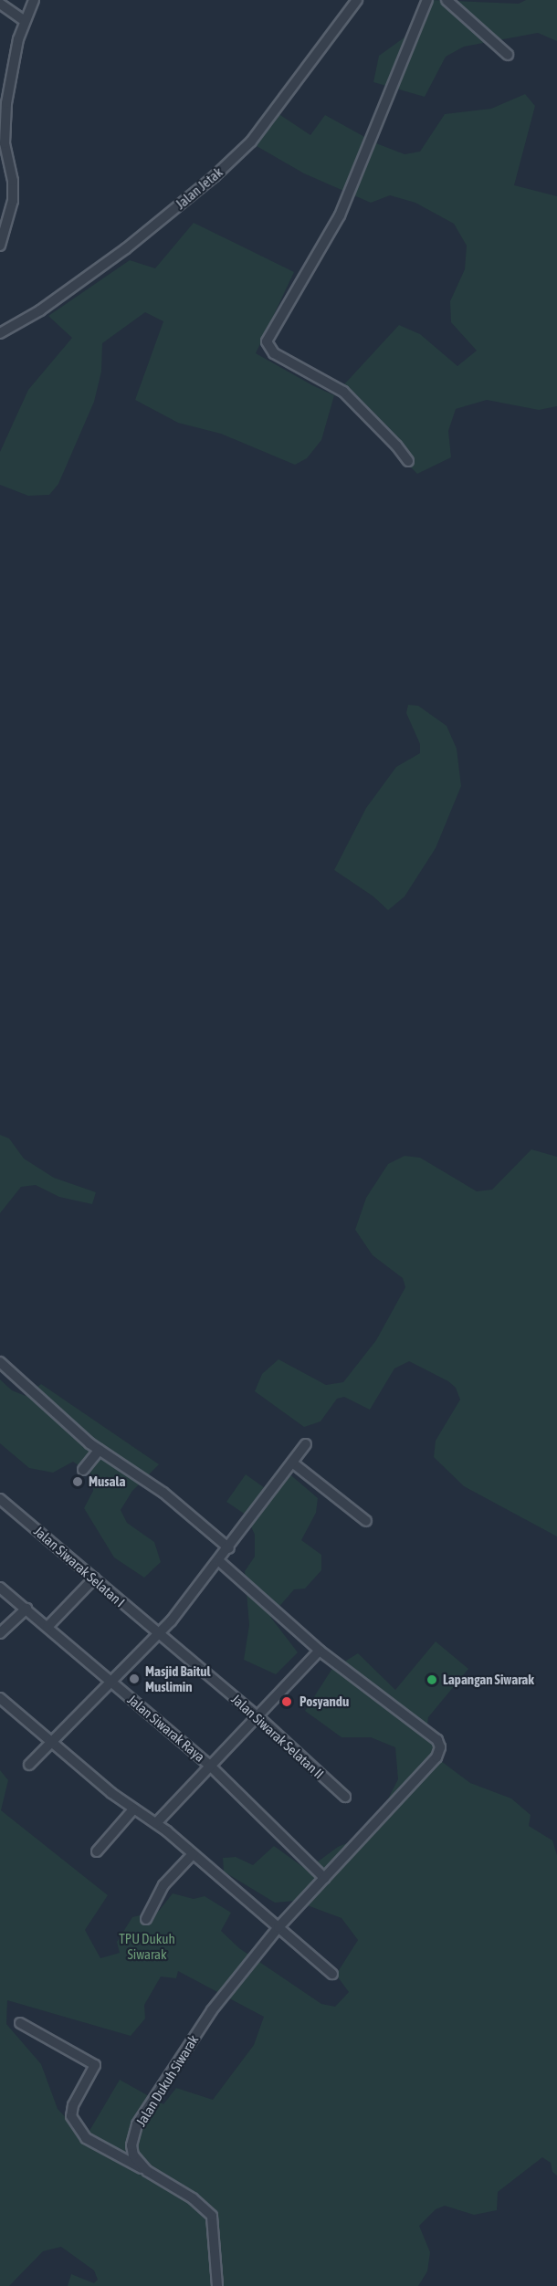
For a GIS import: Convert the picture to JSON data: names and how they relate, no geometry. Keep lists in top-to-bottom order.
{
  "streets": {
    "street": [
      "Jalan Jetak",
      "Jalan Siwarak Selatan I",
      "Jalan Siwarak Raya",
      "Jalan Siwarak Selatan II",
      "Jalan Dukuh Siwarak"
    ]
  },
  "crossings": [
    ["Jalan Siwarak Selatan I", "Jalan Siwarak Selatan II"],
    ["Jalan Siwarak Raya", "Jalan Dukuh Siwarak"]
  ],
  "parks": ["TPU Dukuh Siwarak"],
  "places": [
    "Musala",
    "Masjid Baitul Muslimin",
    "Lapangan Siwarak",
    "Posyandu"
  ]
}
